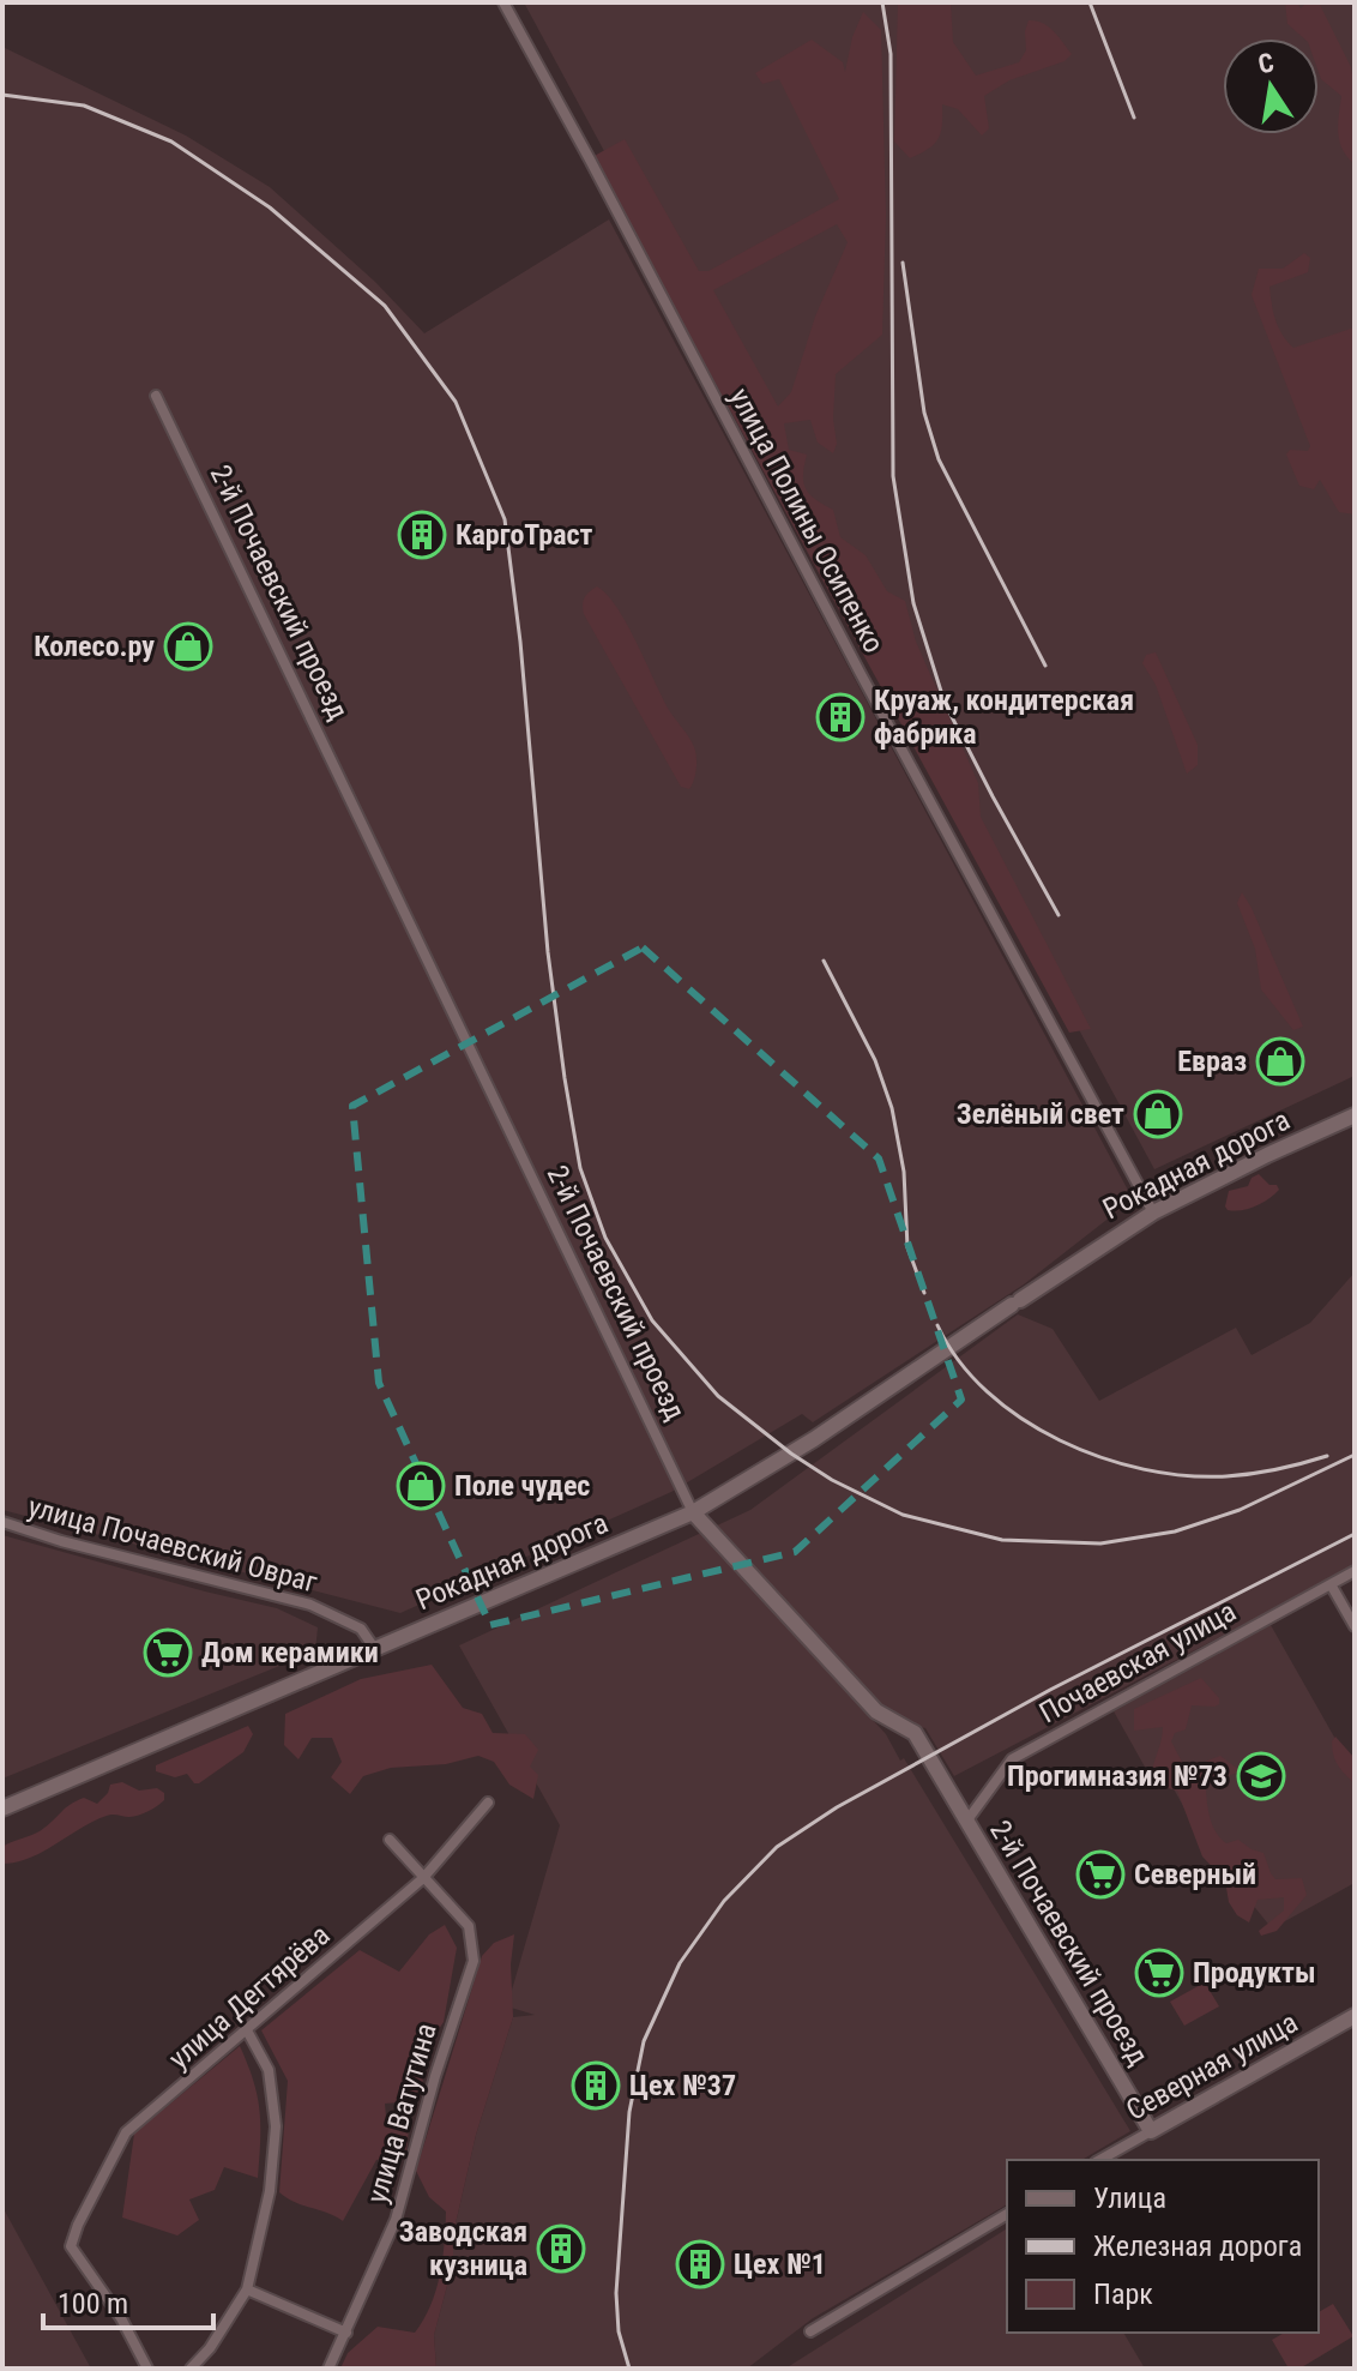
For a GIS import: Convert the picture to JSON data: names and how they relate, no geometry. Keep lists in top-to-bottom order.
{
  "streets": {
    "main road": ["2-й Почаевский проезд", "Рокадная дорога", "Северная улица"],
    "street": [
      "улица Полины Осипенко",
      "улица Почаевский Овраг",
      "Почаевская улица",
      "улица Дегтярёва",
      "улица Ватутина"
    ]
  },
  "crossings": [
    ["улица Полины Осипенко", "Рокадная дорога"],
    ["2-й Почаевский проезд", "Рокадная дорога"],
    ["2-й Почаевский проезд", "Почаевская улица"],
    ["2-й Почаевский проезд", "Северная улица"],
    ["Рокадная дорога", "улица Почаевский Овраг"],
    ["улица Дегтярёва", "улица Ватутина"]
  ],
  "places": {
    "building": [
      "КаргоТраст",
      "Круаж, кондитерская фабрика",
      "Цех №37",
      "Заводская кузница",
      "Цех №1"
    ],
    "shop": [
      "Колесо.ру",
      "Евраз",
      "Зелёный свет",
      "Поле чудес"
    ],
    "supermarket": ["Дом керамики", "Северный", "Продукты"],
    "school or university": ["Прогимназия №73"]
  },
  "legend": ["Улица", "Железная дорога", "Парк"],
  "scale_bar": "100 m",
  "north": "top"
}
